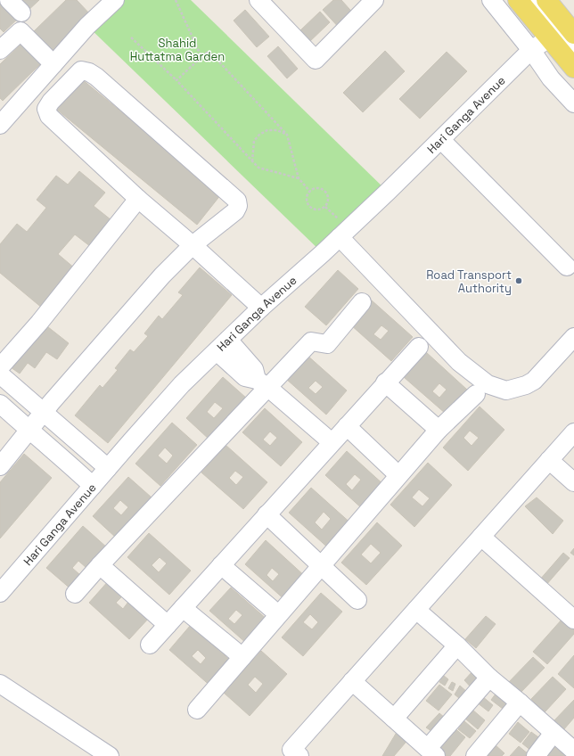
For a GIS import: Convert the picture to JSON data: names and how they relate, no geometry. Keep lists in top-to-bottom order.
{
  "streets": {
    "street": ["Hari Ganga Avenue"]
  },
  "parks": ["Shahid Huttatma Garden"],
  "places": ["Road Transport Authority"]
}
